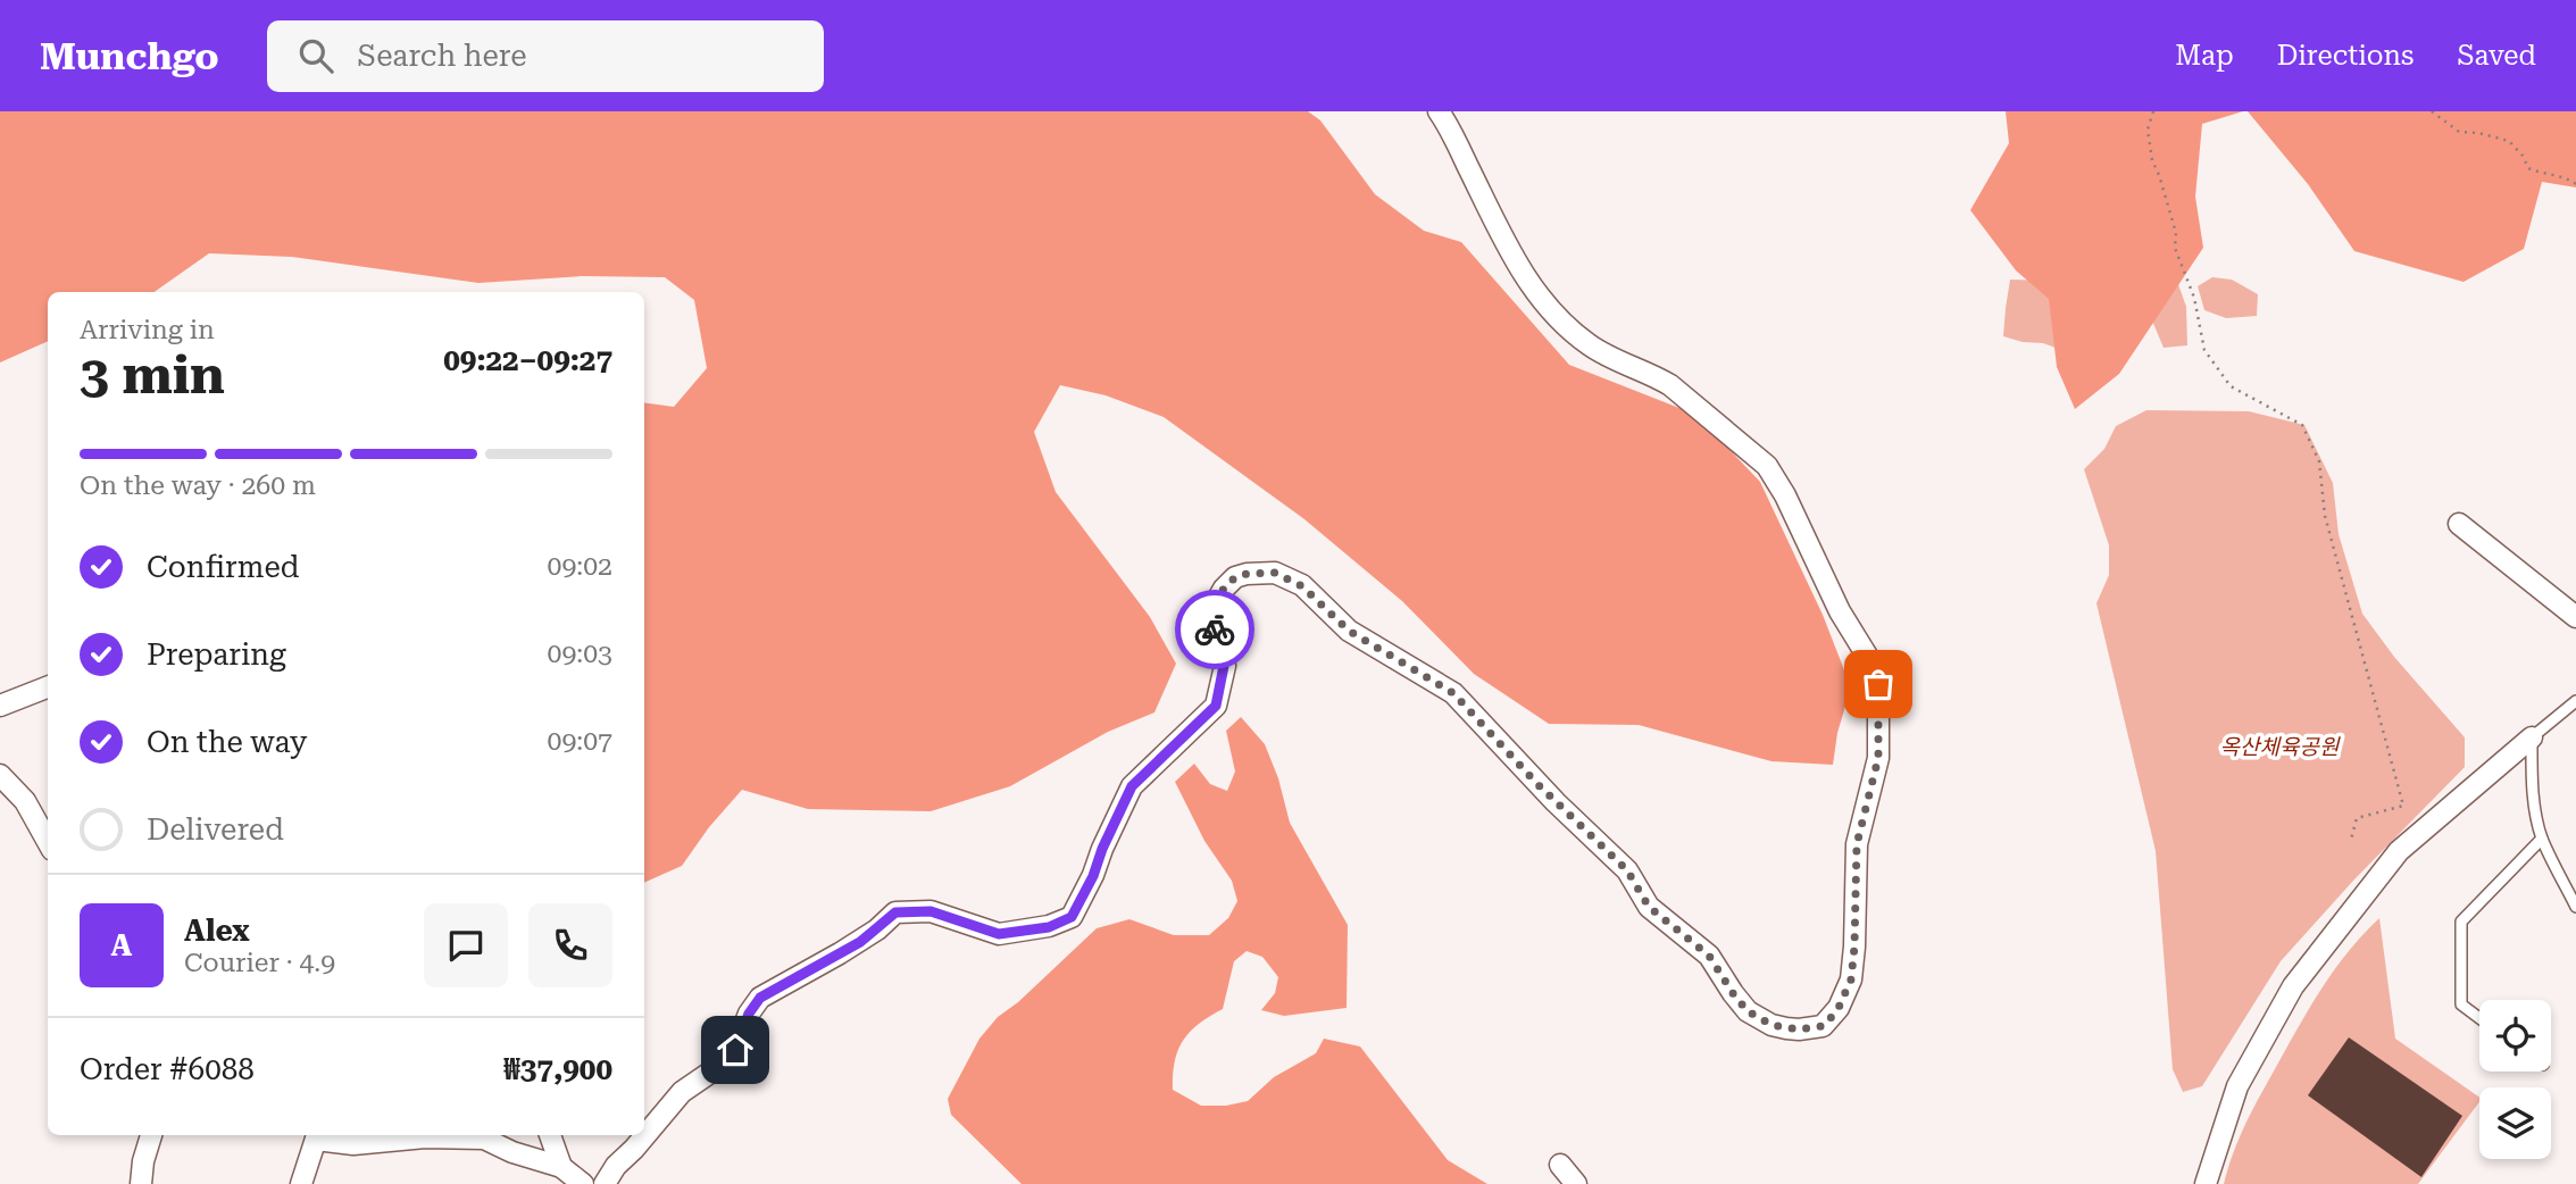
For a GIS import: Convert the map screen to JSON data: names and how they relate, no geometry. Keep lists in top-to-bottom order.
{
  "parks": ["옥산체육공원"],
  "page": {
    "header": "Munchgo",
    "search": "Search here",
    "nav": ["Map", "Directions", "Saved"],
    "heading": ["3 min", "Arriving in", "09:22–09:27"],
    "panel": [
      "Alex",
      "Courier · 4.9",
      "Order #6088",
      "₩37,900"
    ],
    "bar": "On the way · 260 m",
    "list": [
      ["Confirmed", "09:02"],
      ["Preparing", "09:03"],
      ["On the way", "09:07"],
      "Delivered"
    ],
    "round": "A"
  }
}
